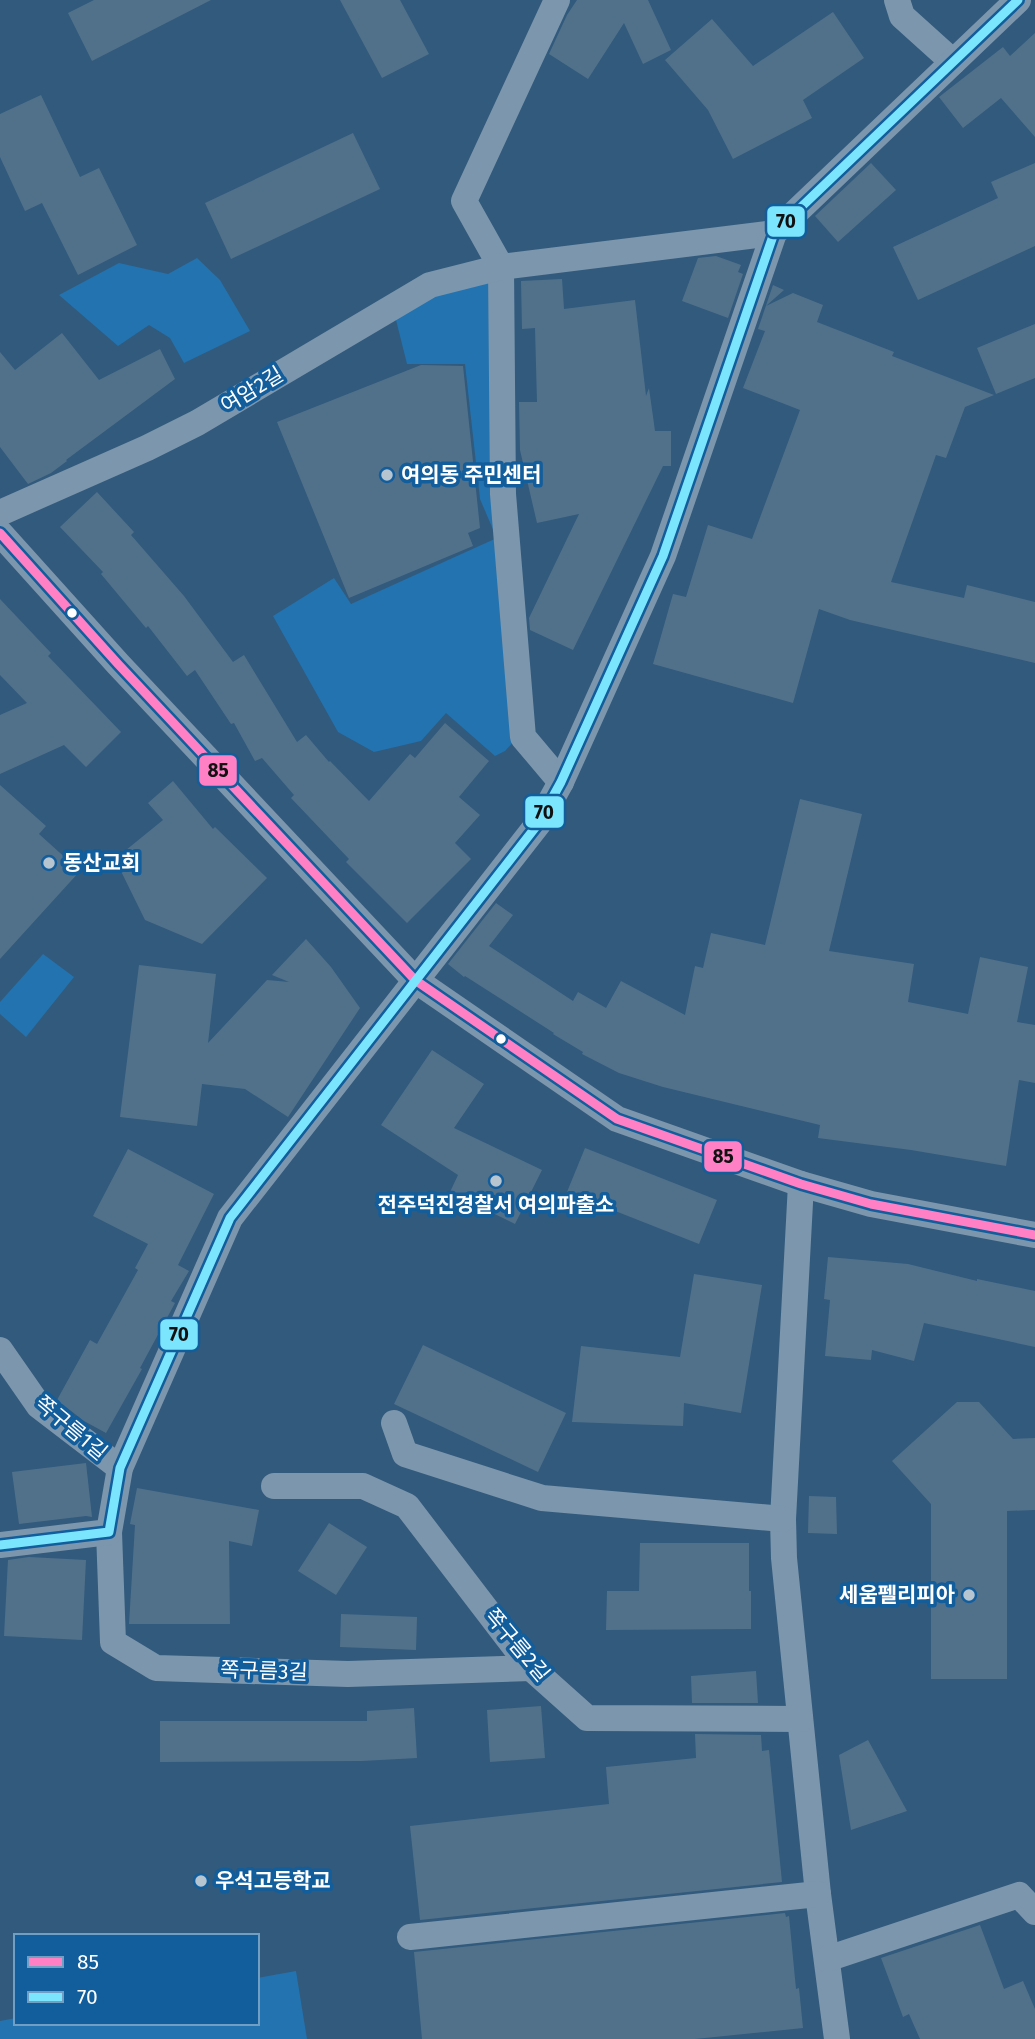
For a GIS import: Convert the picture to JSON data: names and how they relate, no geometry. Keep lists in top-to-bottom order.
{
  "streets": {
    "street": [
      "여암2길",
      "쪽구름1길",
      "쪽구름2길",
      "쪽구름3길"
    ]
  },
  "crossings": [
    ["여암2길", "쪽구름1길"],
    ["쪽구름1길", "쪽구름3길"],
    ["쪽구름2길", "쪽구름3길"]
  ],
  "places": [
    "여의동 주민센터",
    "동산교회",
    "전주덕진경찰서 여의파출소",
    "세움펠리피아",
    "우석고등학교"
  ],
  "lines": ["transit line 70", "transit line 85"],
  "legend": ["85", "70"]
}
